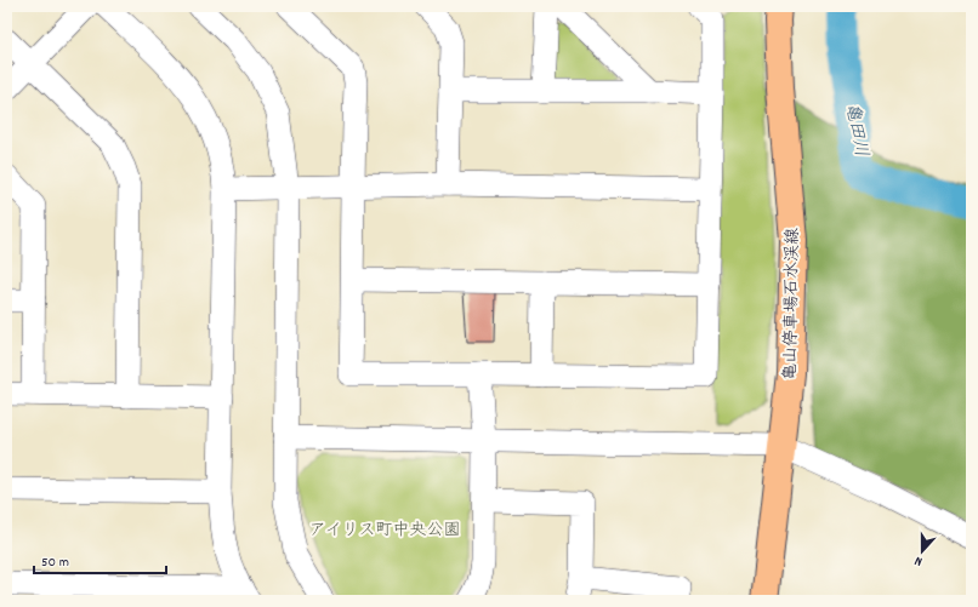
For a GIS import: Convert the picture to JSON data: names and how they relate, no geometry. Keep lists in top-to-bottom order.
{
  "streets": {
    "main road": ["亀山停車場石水渓線"]
  },
  "water": ["亀田川"],
  "parks": ["アイリス町中央公園"],
  "scale_bar": "50 m",
  "north": "bottom"
}
